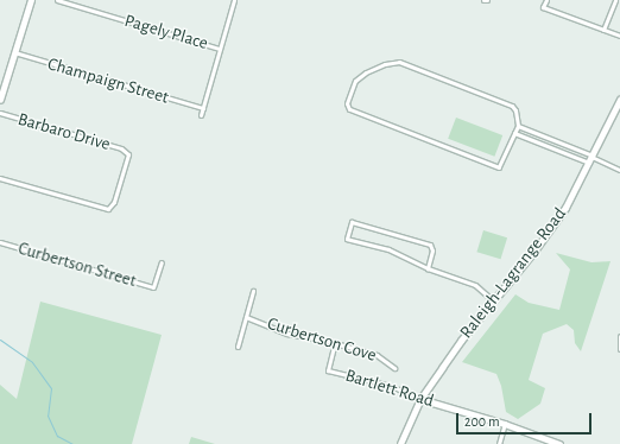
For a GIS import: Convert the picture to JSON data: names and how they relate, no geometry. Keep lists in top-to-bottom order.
{
  "streets": {
    "main road": ["Raleigh-Lagrange Road", "Bartlett Road"],
    "street": [
      "Pagely Place",
      "Champaign Street",
      "Barbaro Drive",
      "Curbertson Street",
      "Curbertson Cove"
    ]
  },
  "crossings": [
    ["Raleigh-Lagrange Road", "Bartlett Road"],
    ["Curbertson Cove", "Bartlett Road"]
  ],
  "scale_bar": "200 m"
}
